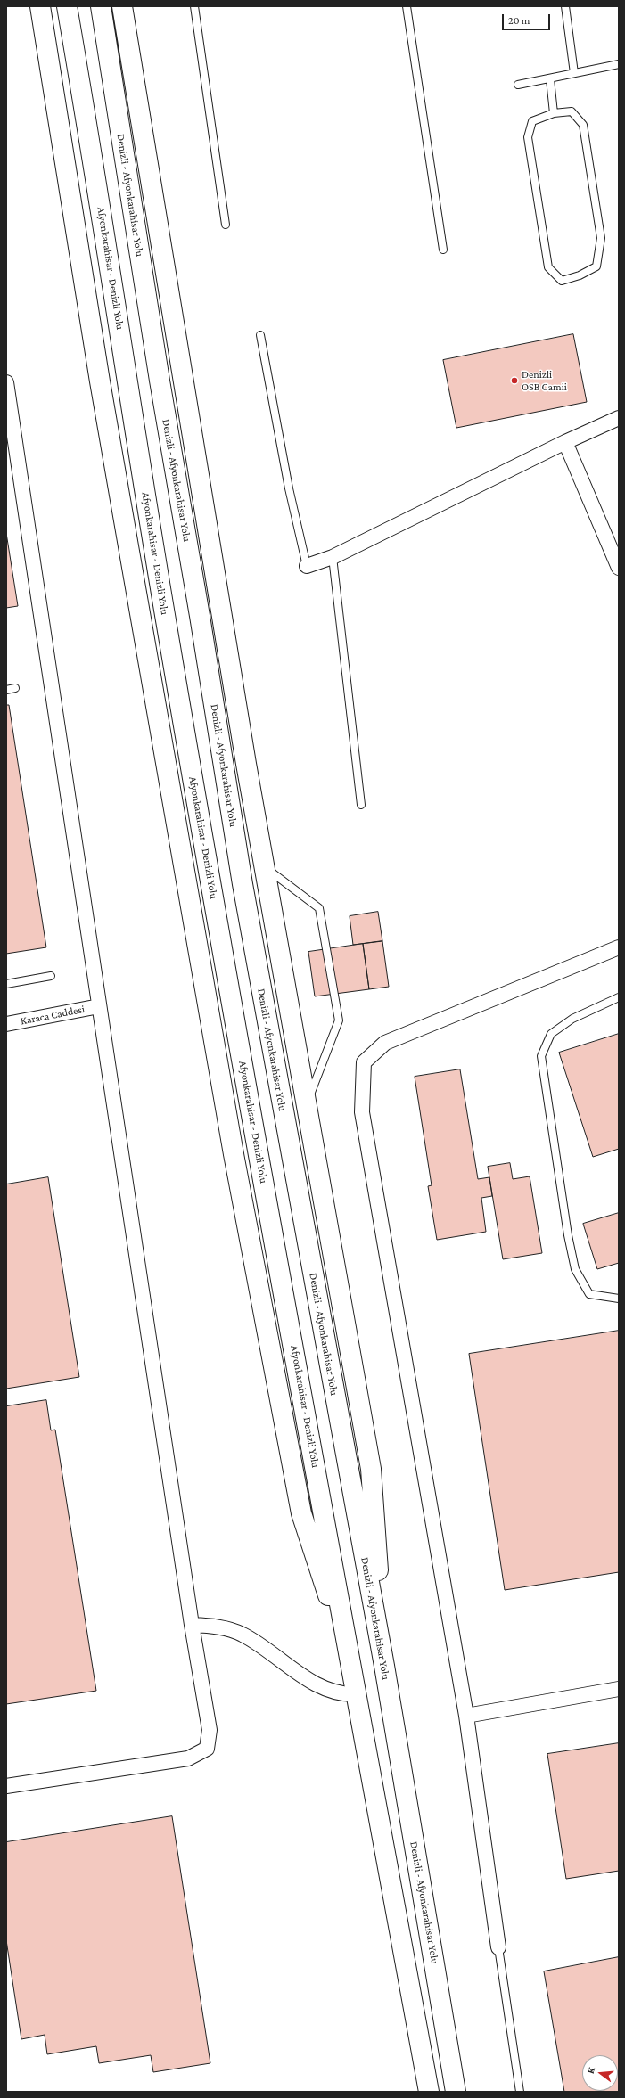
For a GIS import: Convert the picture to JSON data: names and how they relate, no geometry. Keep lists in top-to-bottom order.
{
  "streets": {
    "highway": ["Denizli - Afyonkarahisar Yolu", "Afyonkarahisar - Denizli Yolu"],
    "street": ["Karaca Caddesi"]
  },
  "places": ["Denizli OSB Camii"],
  "scale_bar": "20 m",
  "north": "left"
}
